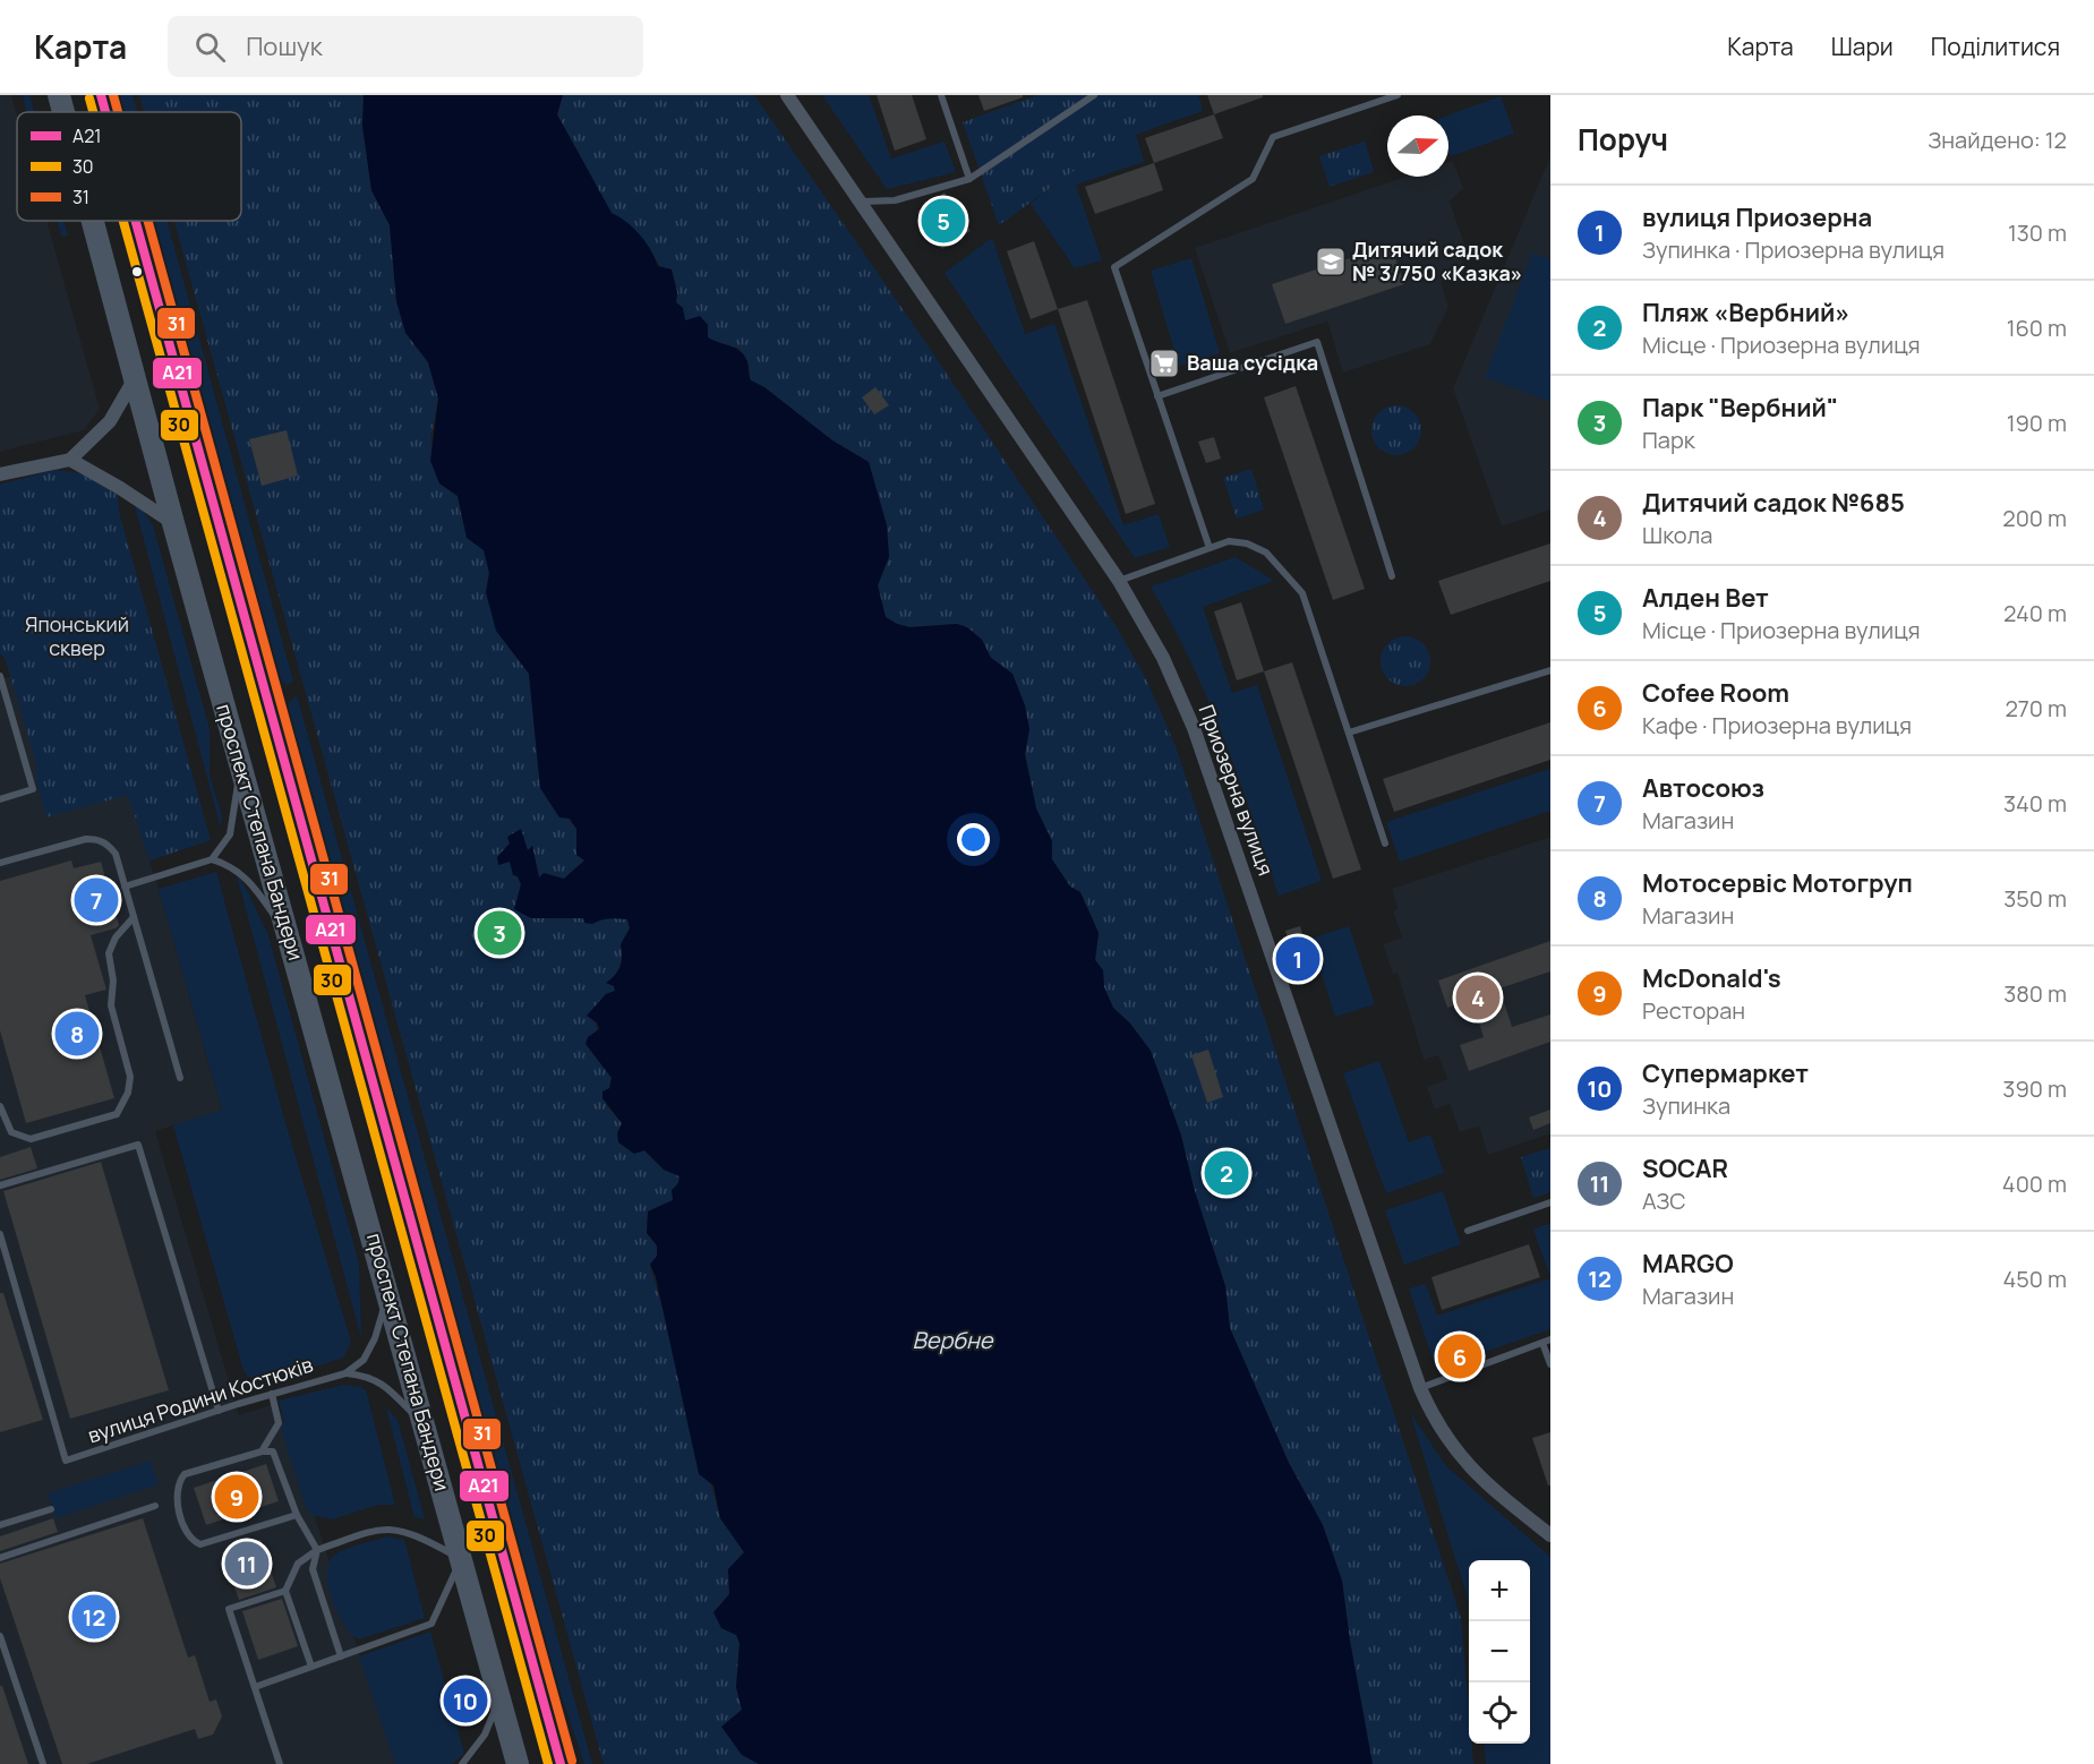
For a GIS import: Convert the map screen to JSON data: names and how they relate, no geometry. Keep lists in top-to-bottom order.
{
  "streets": {
    "main road": ["проспект Степана Бандери"],
    "street": ["Приозерна вулиця"],
    "lane": ["вулиця Родини Костюків"]
  },
  "water": ["Вербне"],
  "parks": ["Японський сквер"],
  "places": {
    "school or university": ["Дитячий садок № 3/750 «Казка»"],
    "supermarket": ["Ваша сусідка"]
  },
  "lines": ["transit line А21", "transit line 31", "transit line 30"],
  "legend": ["А21", "30", "31"],
  "north": "right",
  "page": {
    "header": "Карта",
    "search": "Пошук",
    "nav": ["Карта", "Шари", "Поділитися"],
    "heading": ["Поруч", "Знайдено: 12"],
    "list": [
      {
        "mark": "1",
        "name": "вулиця Приозерна",
        "note": "Зупинка · Приозерна вулиця",
        "value": "130 m"
      },
      {
        "mark": "2",
        "name": "Пляж «Вербний»",
        "note": "Місце · Приозерна вулиця",
        "value": "160 m"
      },
      {
        "mark": "3",
        "name": "Парк \"Вербний\"",
        "note": "Парк",
        "value": "190 m"
      },
      {
        "mark": "4",
        "name": "Дитячий садок №685",
        "note": "Школа",
        "value": "200 m"
      },
      {
        "mark": "5",
        "name": "Алден Вет",
        "note": "Місце · Приозерна вулиця",
        "value": "240 m"
      },
      {
        "mark": "6",
        "name": "Cofee Room",
        "note": "Кафе · Приозерна вулиця",
        "value": "270 m"
      },
      {
        "mark": "7",
        "name": "Автосоюз",
        "note": "Магазин",
        "value": "340 m"
      },
      {
        "mark": "8",
        "name": "Мотосервіс Мотогруп",
        "note": "Магазин",
        "value": "350 m"
      },
      {
        "mark": "9",
        "name": "McDonald's",
        "note": "Ресторан",
        "value": "380 m"
      },
      {
        "mark": "10",
        "name": "Супермаркет",
        "note": "Зупинка",
        "value": "390 m"
      },
      {
        "mark": "11",
        "name": "SOCAR",
        "note": "АЗС",
        "value": "400 m"
      },
      {
        "mark": "12",
        "name": "MARGO",
        "note": "Магазин",
        "value": "450 m"
      }
    ],
    "pins": [
      "5",
      "7",
      "3",
      "1",
      "4",
      "8",
      "2",
      "6",
      "9",
      "11",
      "12",
      "10"
    ],
    "map_buttons": ["+", "−"]
  }
}
